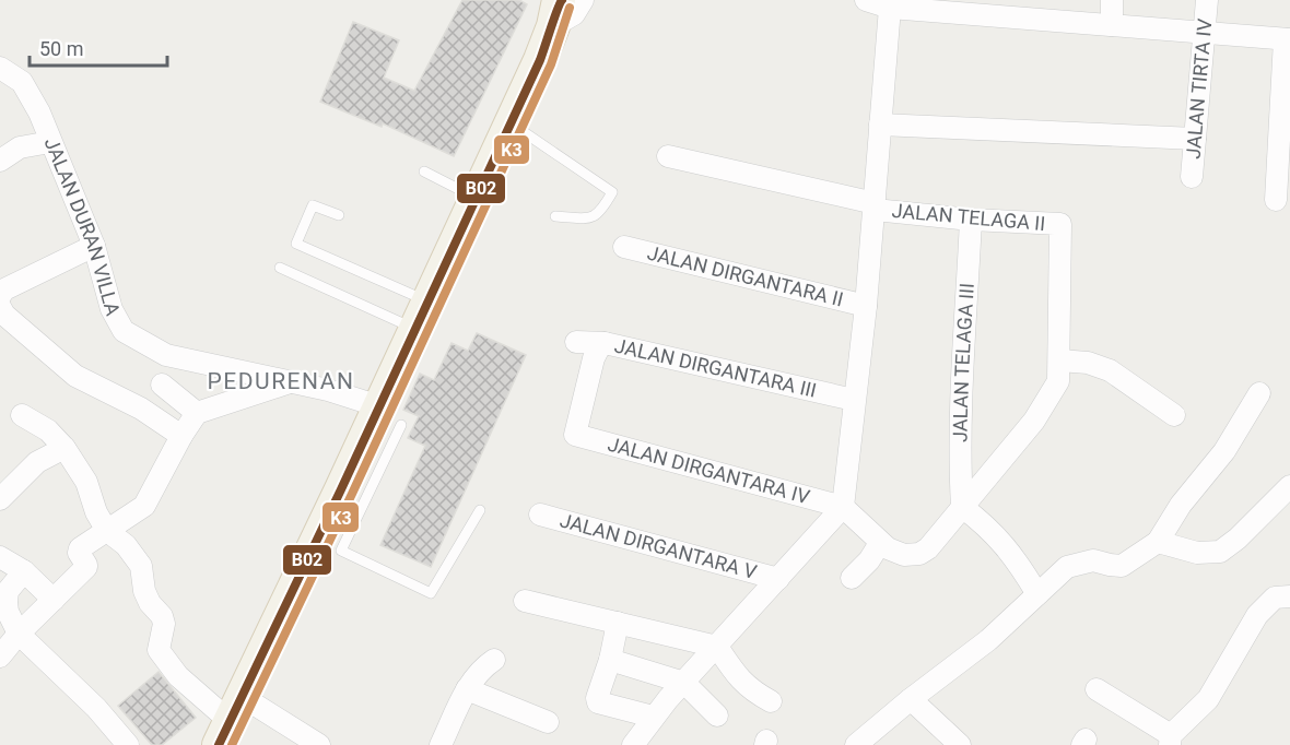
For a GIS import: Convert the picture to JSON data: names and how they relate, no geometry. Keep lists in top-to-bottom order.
{
  "streets": {
    "street": [
      "JALAN TIRTA IV",
      "JALAN TELAGA II",
      "JALAN DURAN VILLA",
      "JALAN DIRGANTARA II",
      "JALAN TELAGA III",
      "JALAN DIRGANTARA III",
      "JALAN DIRGANTARA IV",
      "JALAN DIRGANTARA V"
    ]
  },
  "crossings": [
    ["JALAN TELAGA II", "JALAN TELAGA III"],
    ["JALAN DIRGANTARA III", "JALAN DIRGANTARA IV"]
  ],
  "districts": ["PEDURENAN"],
  "lines": ["transit line B02", "transit line K3"],
  "scale_bar": "50 m"
}
